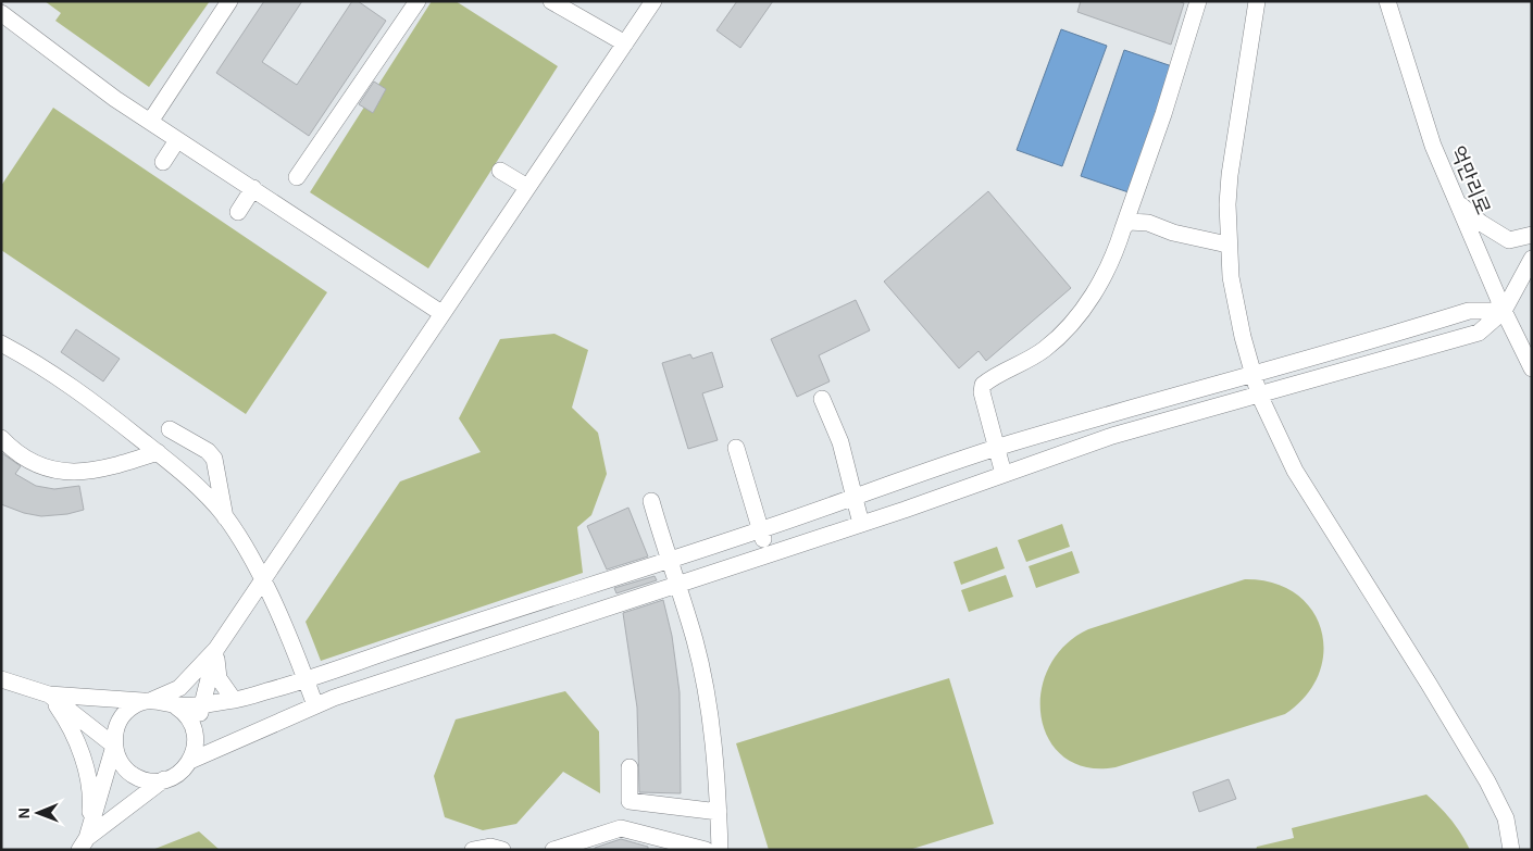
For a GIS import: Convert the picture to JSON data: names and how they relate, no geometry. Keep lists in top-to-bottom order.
{
  "streets": {
    "street": ["억만리로"]
  },
  "north": "left"
}
